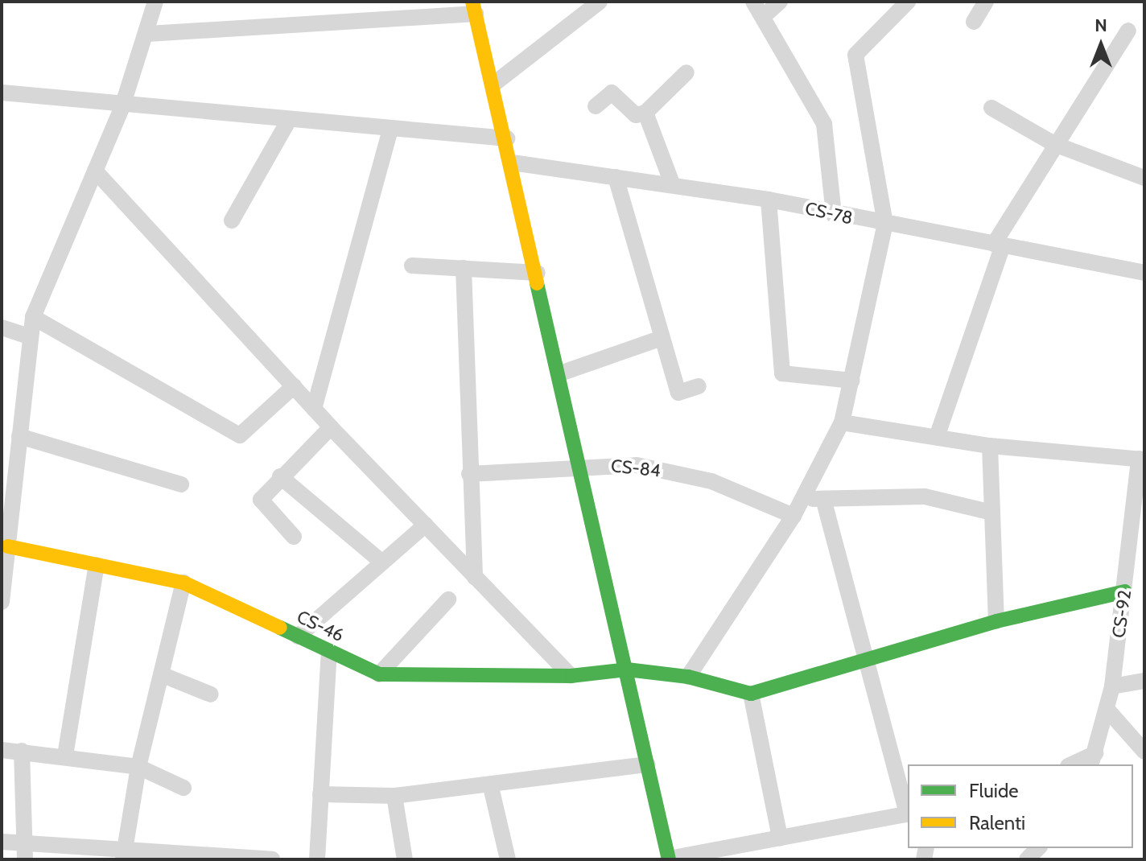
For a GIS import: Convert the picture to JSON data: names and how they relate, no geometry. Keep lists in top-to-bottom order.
{
  "streets": {
    "street": [
      "CS-78",
      "CS-84",
      "CS-92",
      "CS-46"
    ]
  },
  "legend": ["Fluide", "Ralenti"],
  "north": "top"
}
